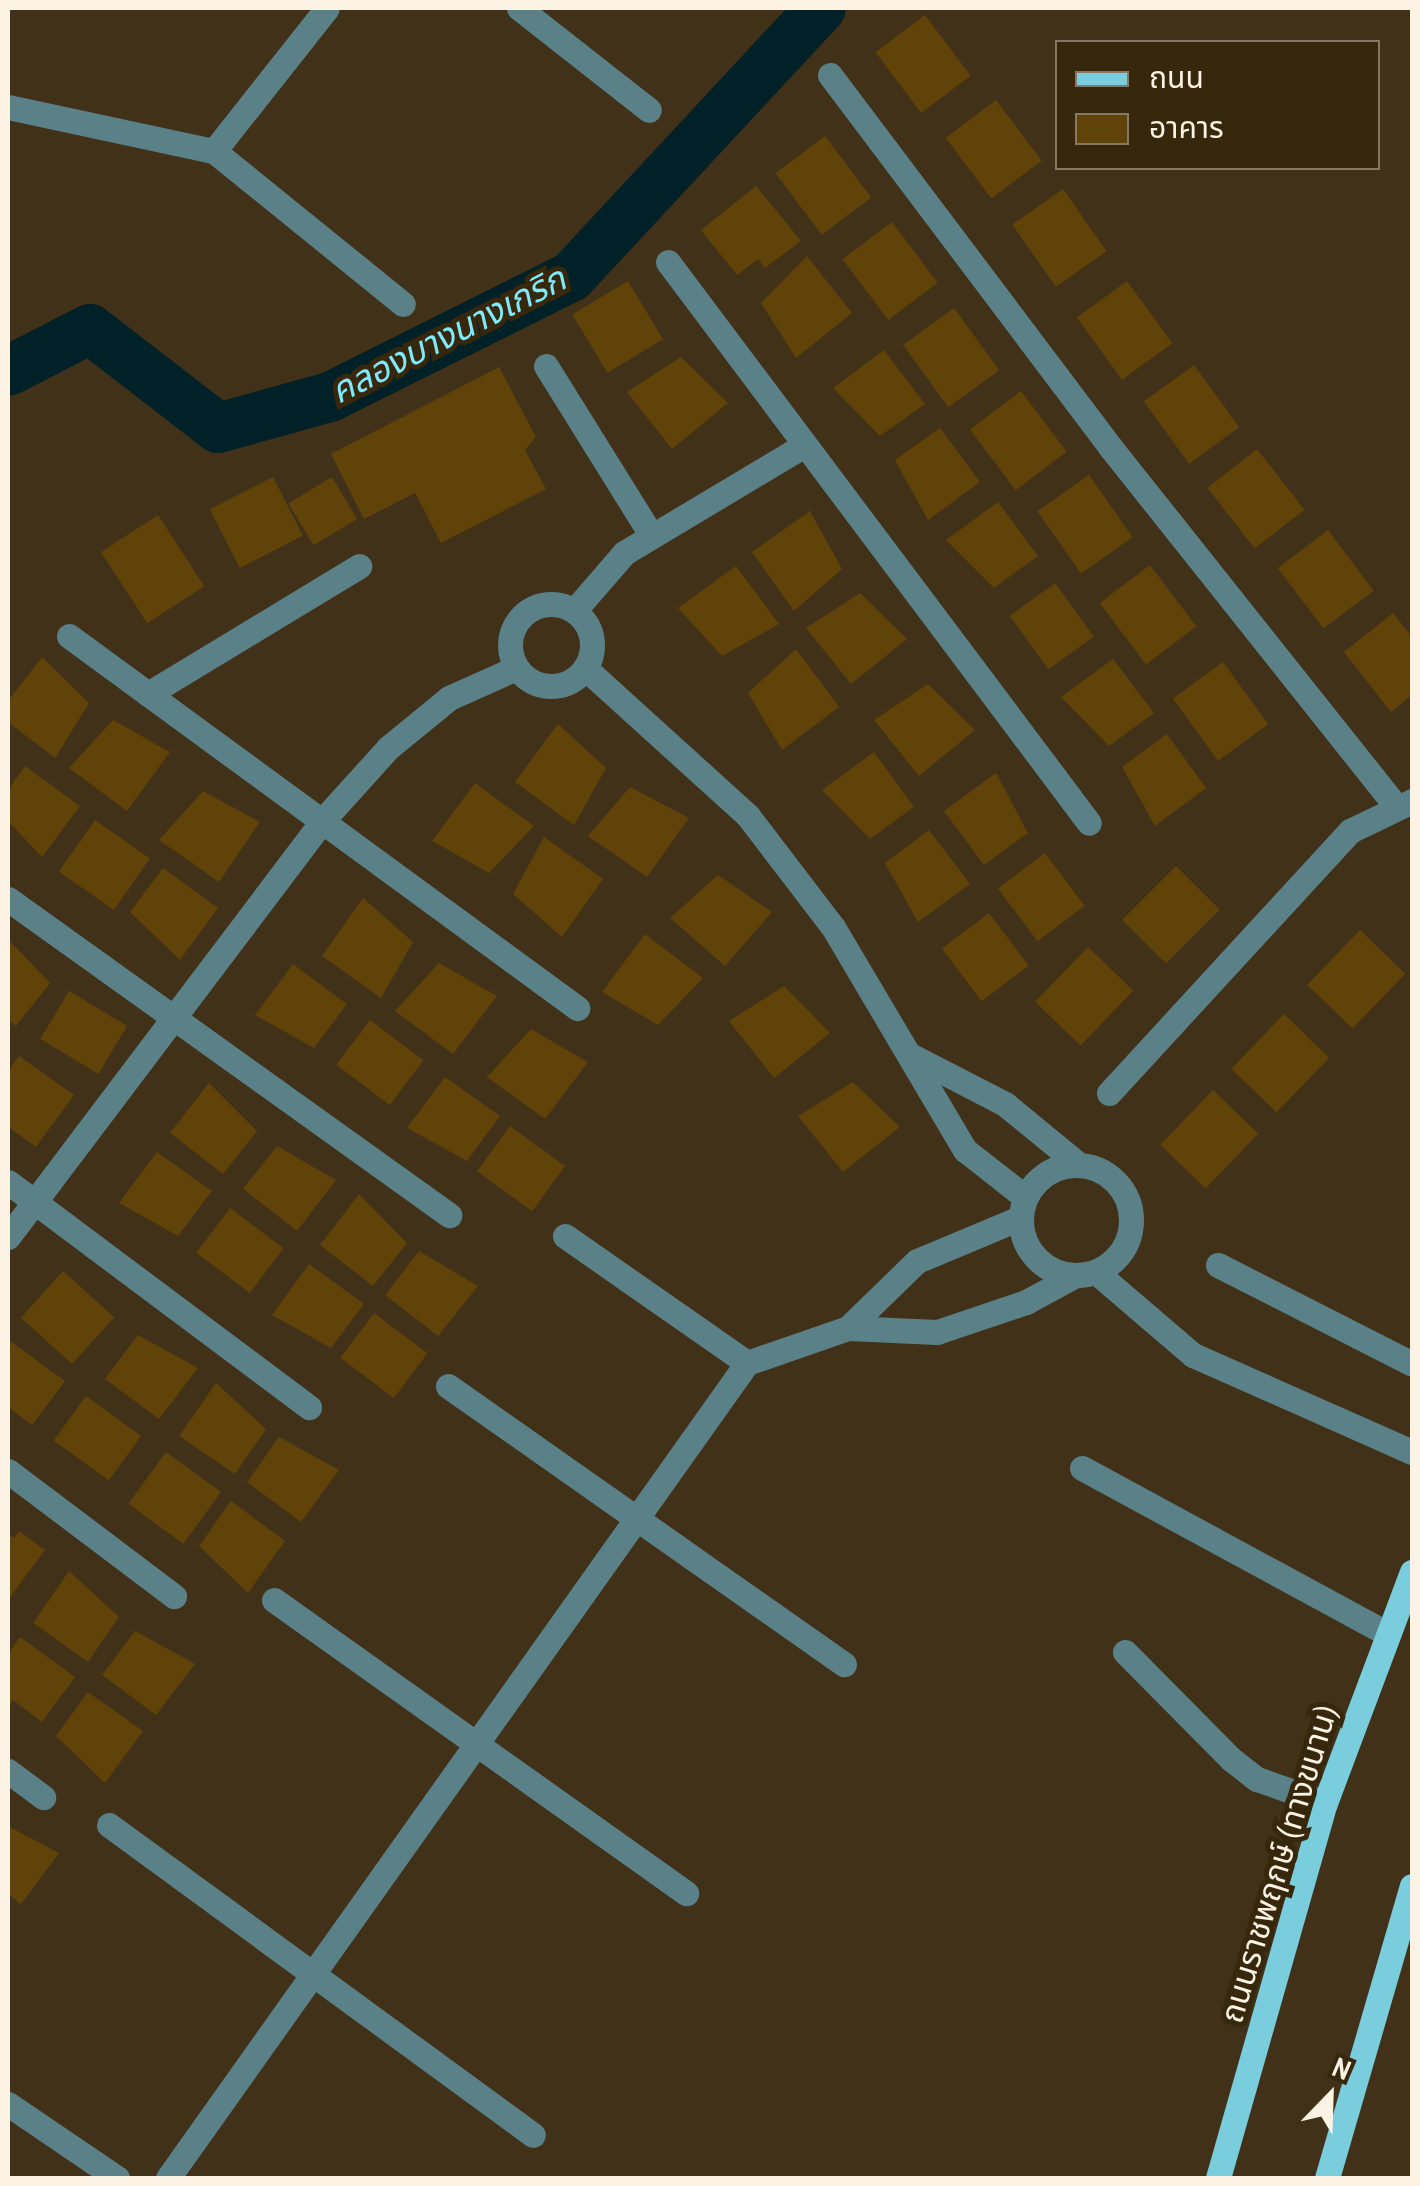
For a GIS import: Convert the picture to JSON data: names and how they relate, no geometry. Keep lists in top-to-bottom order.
{
  "streets": {
    "main road": ["ถนนราชพฤกษ์ (ทางขนาน)"]
  },
  "water": ["คลองบางนางเกริก"],
  "legend": ["ถนน", "อาคาร"],
  "north": "top right"
}
